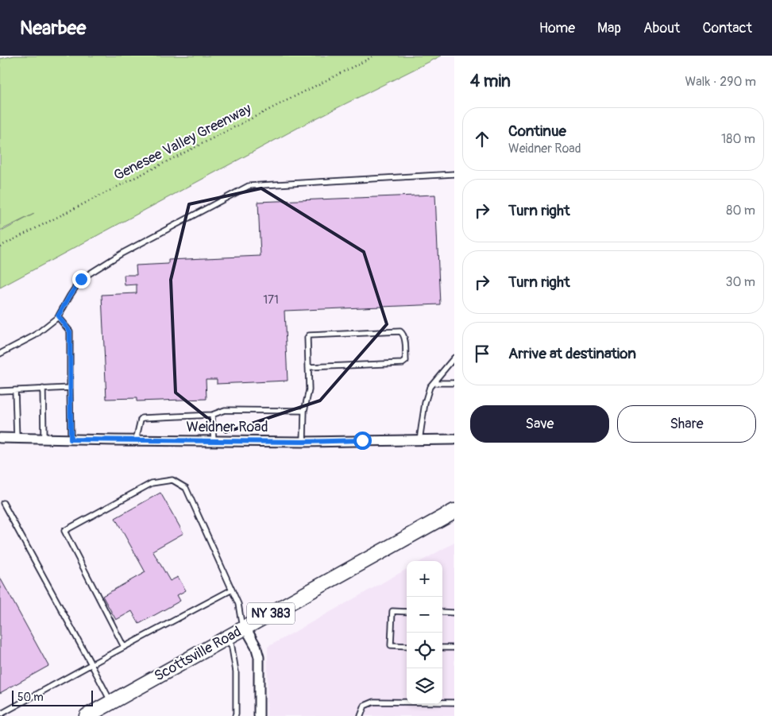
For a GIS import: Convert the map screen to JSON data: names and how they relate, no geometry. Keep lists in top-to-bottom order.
{
  "streets": {
    "main road": ["NY 383", "Scottsville Road"],
    "street": ["Weidner Road"],
    "path": ["Genesee Valley Greenway"]
  },
  "house_numbers": ["171"],
  "scale_bar": "50 m",
  "page": {
    "header": "Nearbee",
    "nav": [
      "Home",
      "Map",
      "About",
      "Contact"
    ],
    "heading": ["4 min", "Walk · 290 m"],
    "list": [
      ["Continue", "Weidner Road", "180 m"],
      ["Turn right", "80 m"],
      ["Turn right", "30 m"],
      "Arrive at destination"
    ],
    "buttons": ["Save", "Share"],
    "map_buttons": ["+", "−"],
    "scale": "50 m"
  }
}
